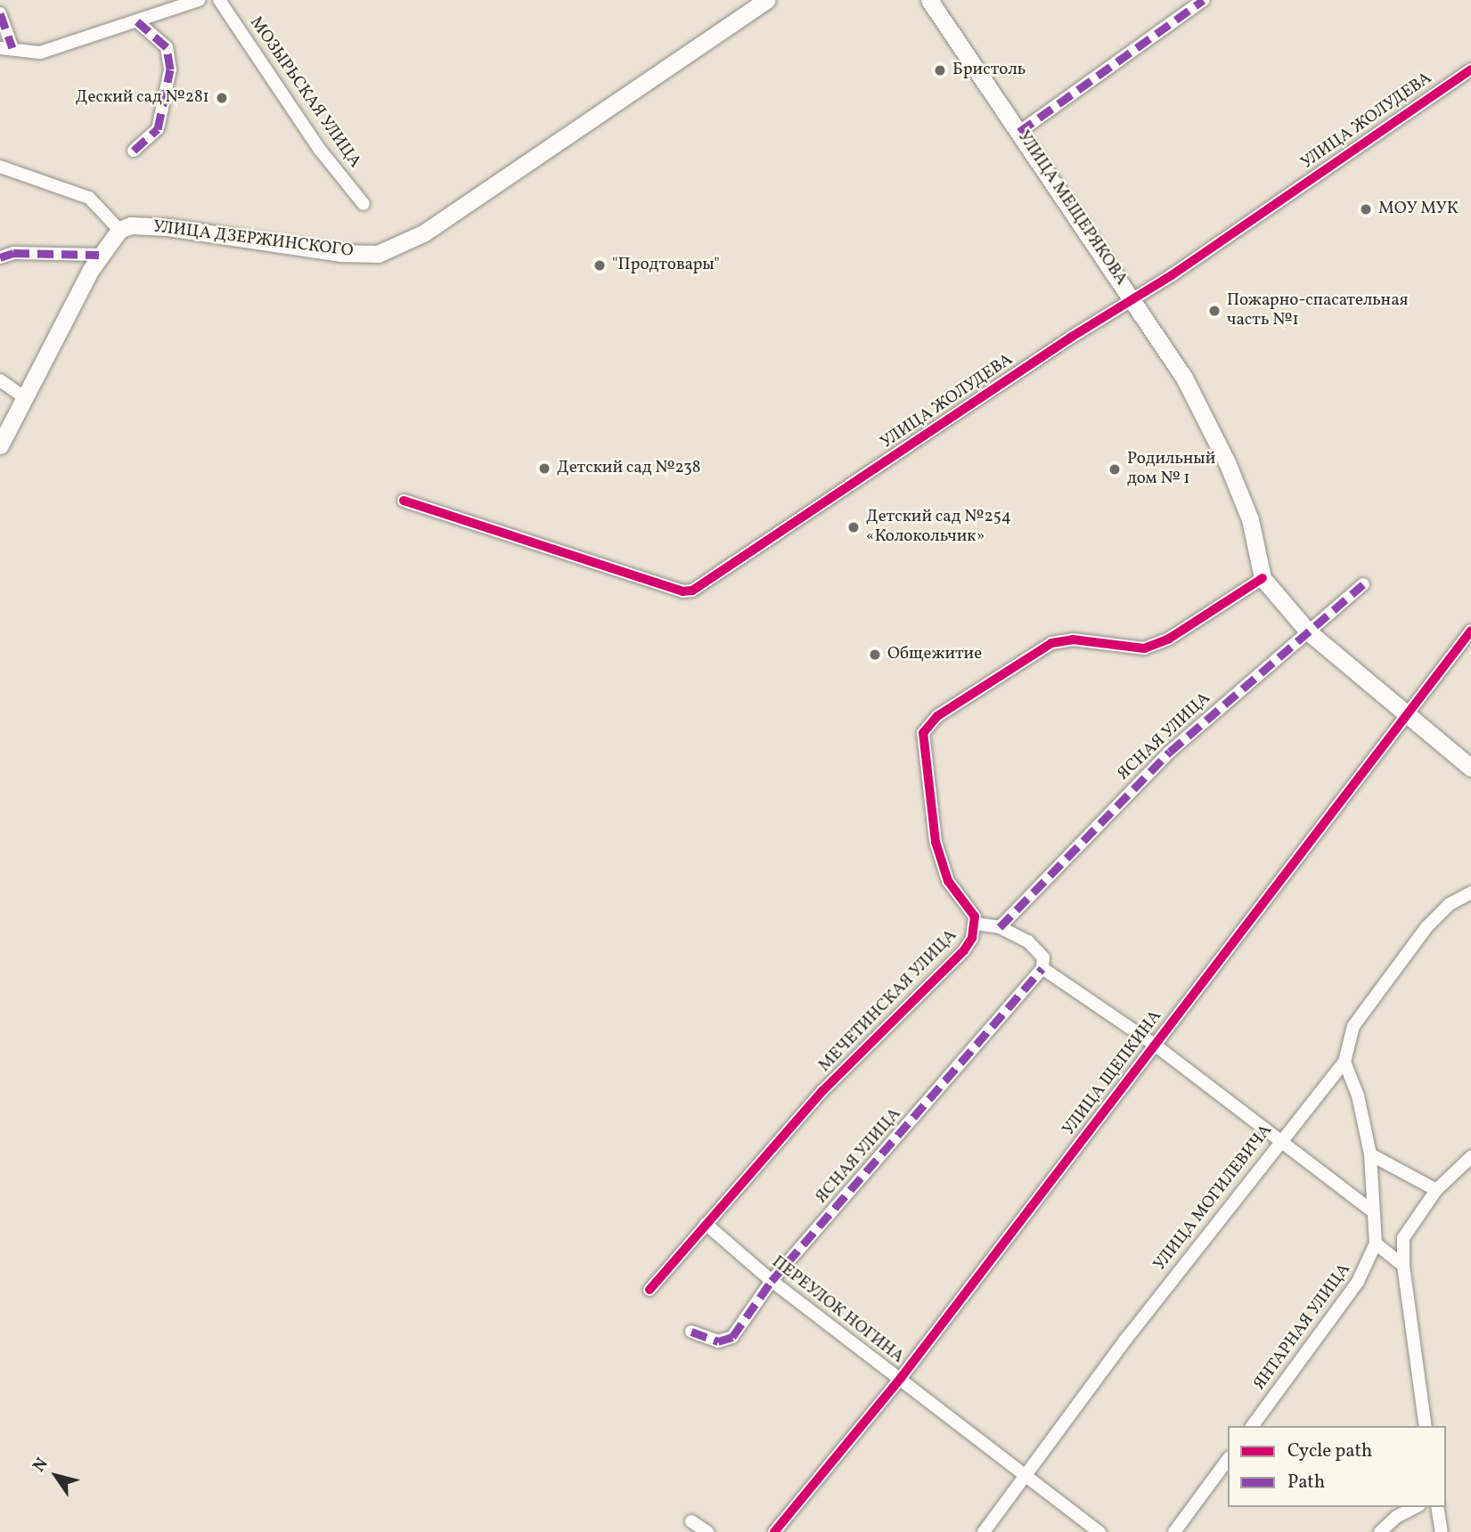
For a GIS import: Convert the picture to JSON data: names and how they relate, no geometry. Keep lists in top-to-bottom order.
{
  "streets": {
    "street": [
      "МОЗЫРЬСКАЯ УЛИЦА",
      "УЛИЦА ЖОЛУДЕВА",
      "УЛИЦА МЕЩЕРЯКОВА",
      "УЛИЦА ДЗЕРЖИНСКОГО",
      "ЯСНАЯ УЛИЦА",
      "МЕЧЕТИНСКАЯ УЛИЦА",
      "УЛИЦА ЩЕПКИНА",
      "УЛИЦА МОГИЛЕВИЧА",
      "ПЕРЕУЛОК НОГИНА",
      "ЯНТАРНАЯ УЛИЦА"
    ]
  },
  "crossings": [
    ["УЛИЦА ЖОЛУДЕВА", "УЛИЦА МЕЩЕРЯКОВА"],
    ["УЛИЦА МЕЩЕРЯКОВА", "ЯСНАЯ УЛИЦА"],
    ["УЛИЦА МЕЩЕРЯКОВА", "МЕЧЕТИНСКАЯ УЛИЦА"],
    ["УЛИЦА МЕЩЕРЯКОВА", "УЛИЦА ЩЕПКИНА"],
    ["ЯСНАЯ УЛИЦА", "ПЕРЕУЛОК НОГИНА"],
    ["МЕЧЕТИНСКАЯ УЛИЦА", "ПЕРЕУЛОК НОГИНА"],
    ["УЛИЦА ЩЕПКИНА", "ПЕРЕУЛОК НОГИНА"],
    ["УЛИЦА МОГИЛЕВИЧА", "ПЕРЕУЛОК НОГИНА"]
  ],
  "places": [
    "Бристоль",
    "Деский сад №281",
    "МОУ МУК",
    "\"Продтовары\"",
    "Пожарно-спасательная часть №1",
    "Детский сад №238",
    "Родильный дом № 1",
    "Детский сад №254 «Колокольчик»",
    "Общежитие"
  ],
  "legend": ["Cycle path", "Path"],
  "north": "top left"
}
